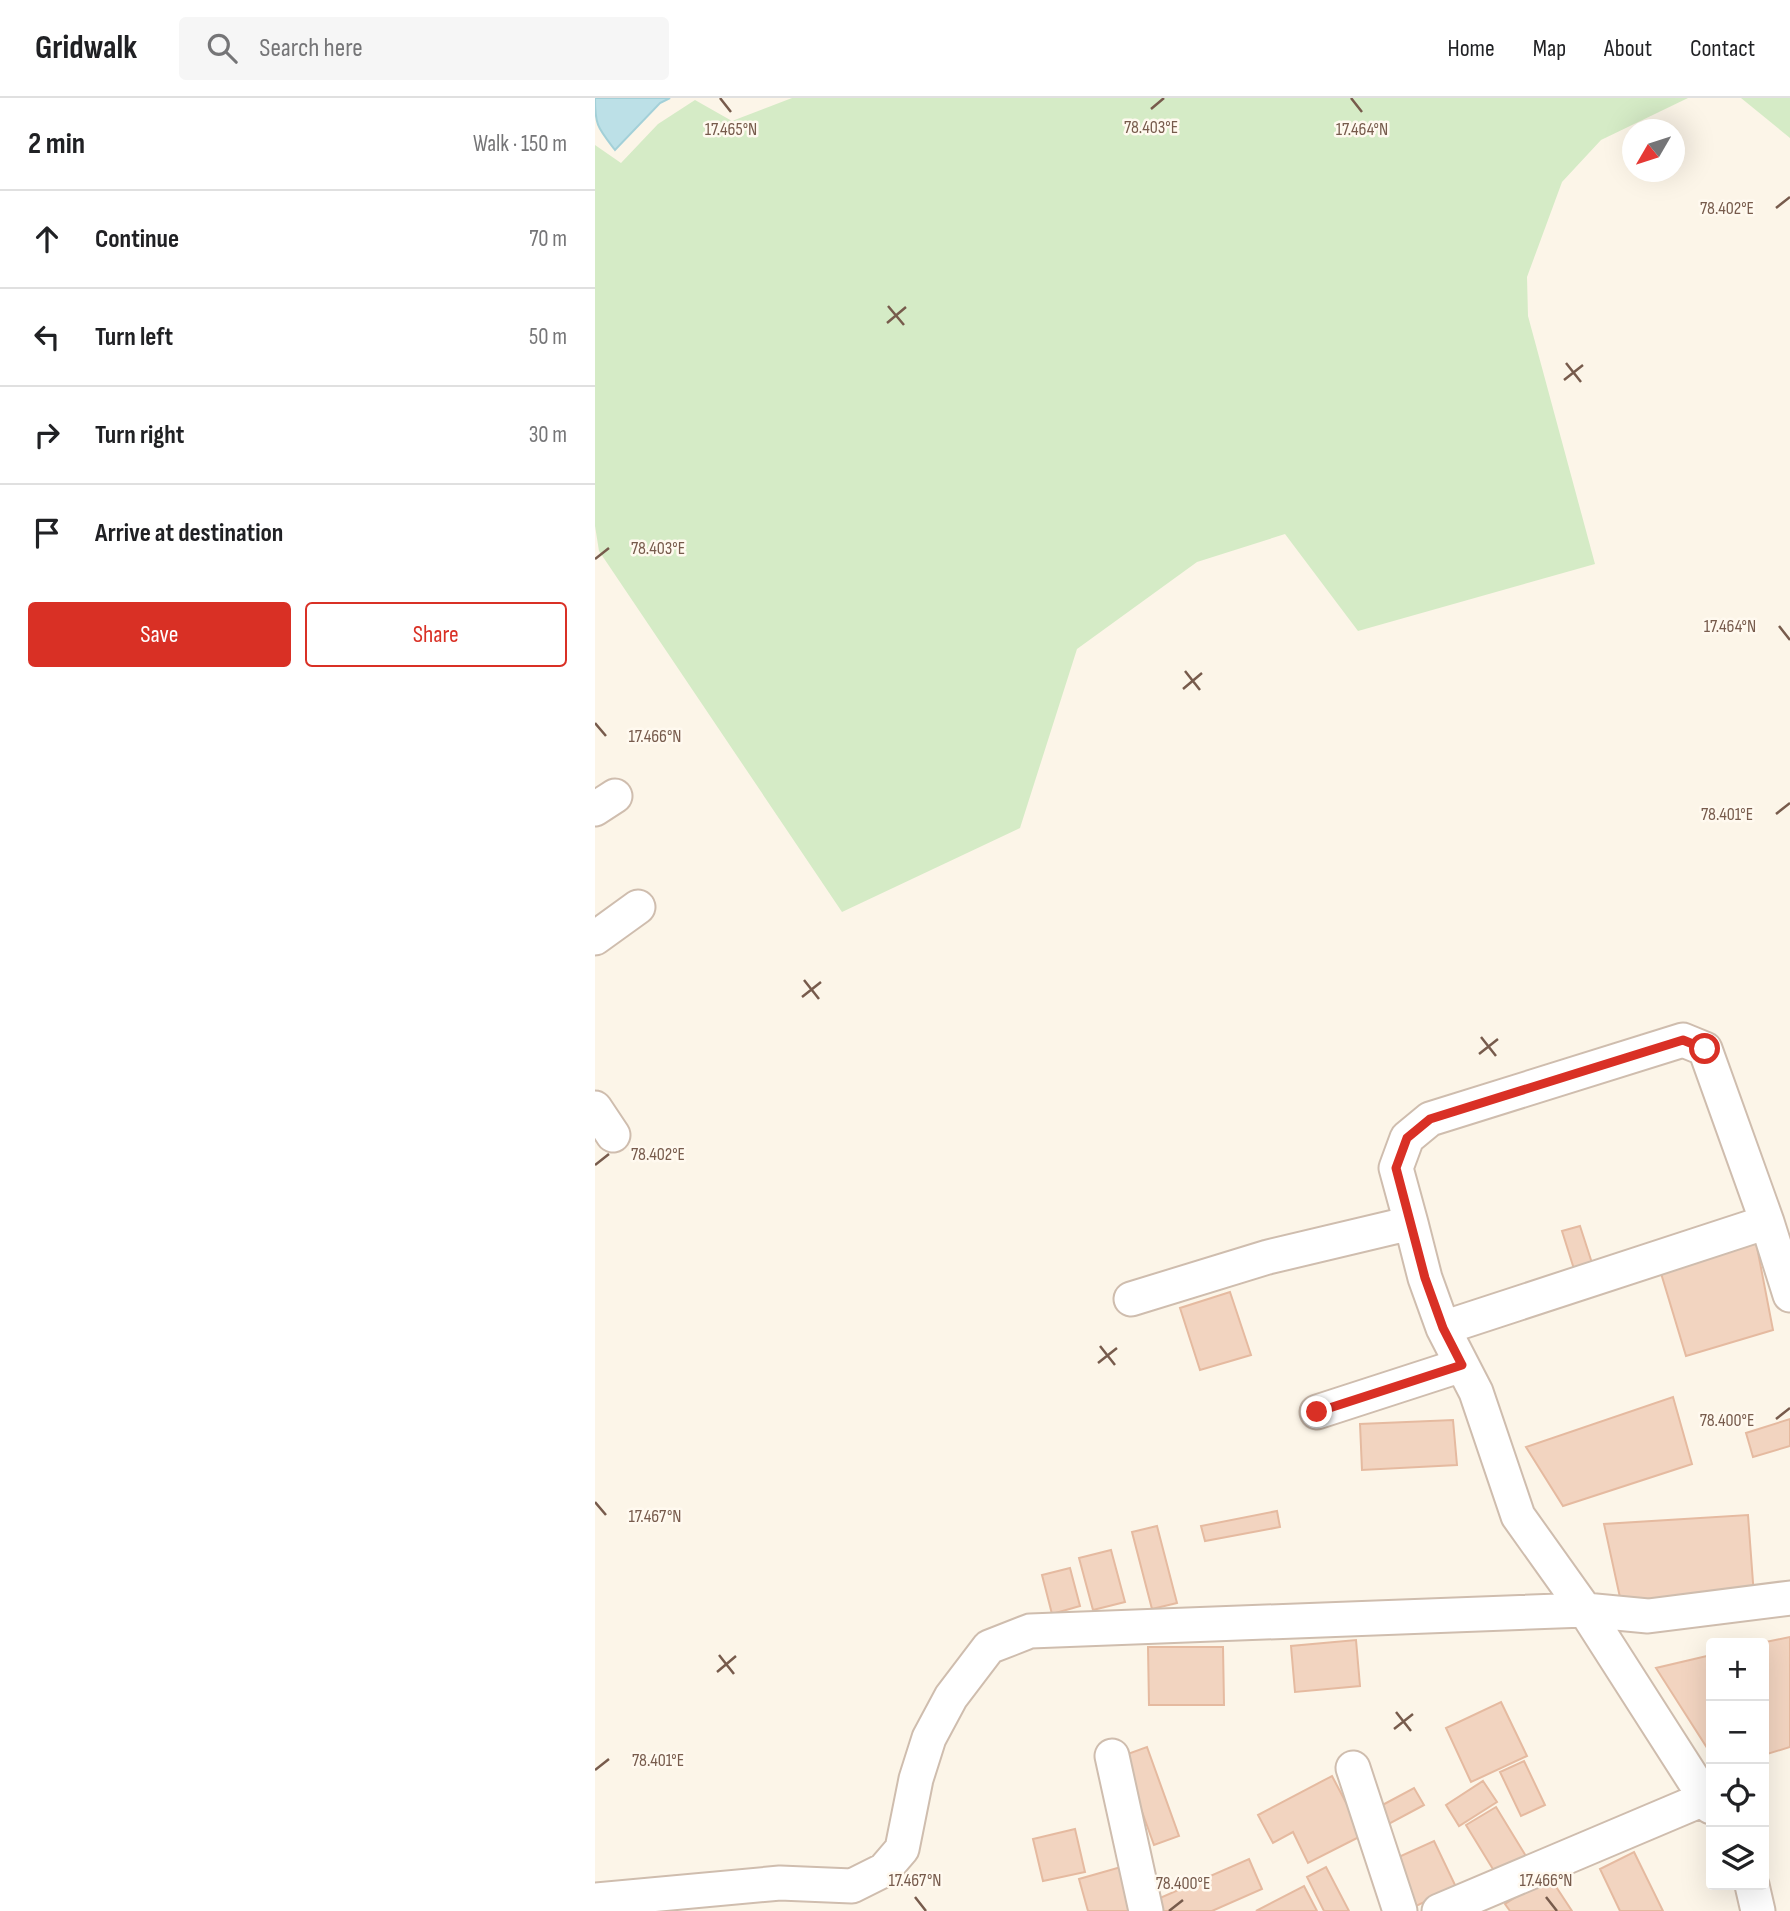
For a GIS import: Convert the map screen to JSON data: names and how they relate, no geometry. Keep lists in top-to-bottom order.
{
  "north": "bottom left",
  "page": {
    "header": "Gridwalk",
    "search": "Search here",
    "nav": [
      "Home",
      "Map",
      "About",
      "Contact"
    ],
    "heading": ["2 min", "Walk · 150 m"],
    "list": [
      ["Continue", "70 m"],
      ["Turn left", "50 m"],
      ["Turn right", "30 m"],
      "Arrive at destination"
    ],
    "buttons": ["Save", "Share"],
    "map_buttons": ["+", "−"]
  },
  "coordinates": [
    "78.403°E",
    "17.465°N",
    "17.464°N",
    "78.402°E",
    "17.466°N",
    "78.401°E",
    "78.400°E",
    "17.467°N"
  ]
}
